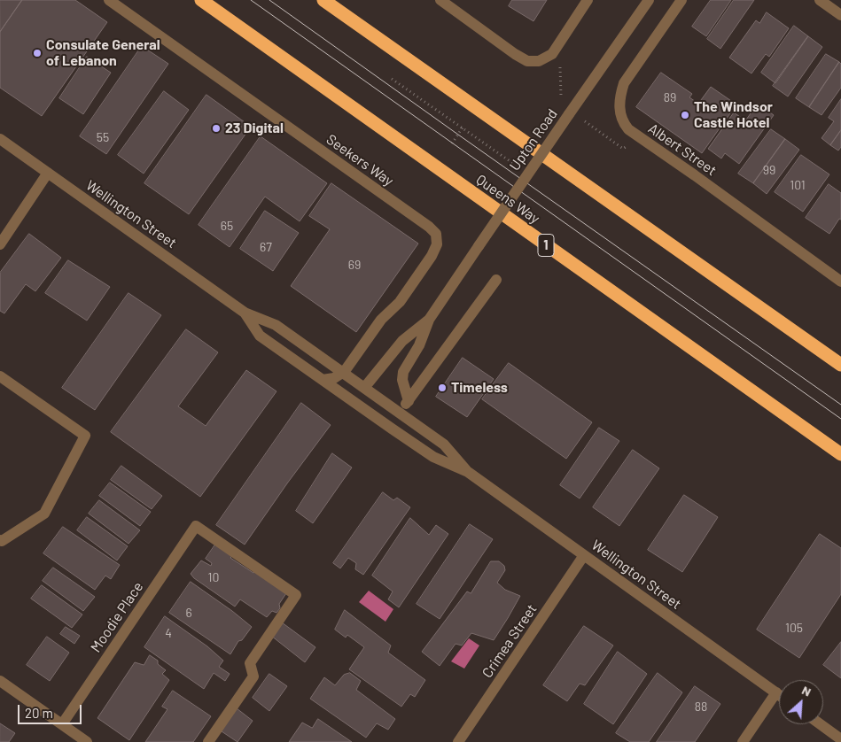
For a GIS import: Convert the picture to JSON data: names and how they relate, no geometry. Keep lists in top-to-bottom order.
{
  "streets": {
    "highway": ["Queens Way", "1"],
    "street": [
      "Upton Road",
      "Albert Street",
      "Seekers Way",
      "Wellington Street",
      "Moodie Place",
      "Crimea Street"
    ]
  },
  "crossings": [
    ["Upton Road", "Wellington Street"],
    ["Seekers Way", "Wellington Street"],
    ["Wellington Street", "Crimea Street"]
  ],
  "places": [
    "Consulate General of Lebanon",
    "The Windsor Castle Hotel",
    "23 Digital",
    "Timeless"
  ],
  "house_numbers": [
    "89",
    "55",
    "99",
    "101",
    "65",
    "67",
    "69",
    "10",
    "6",
    "105",
    "4",
    "88"
  ],
  "scale_bar": "20 m",
  "north": "top right"
}
